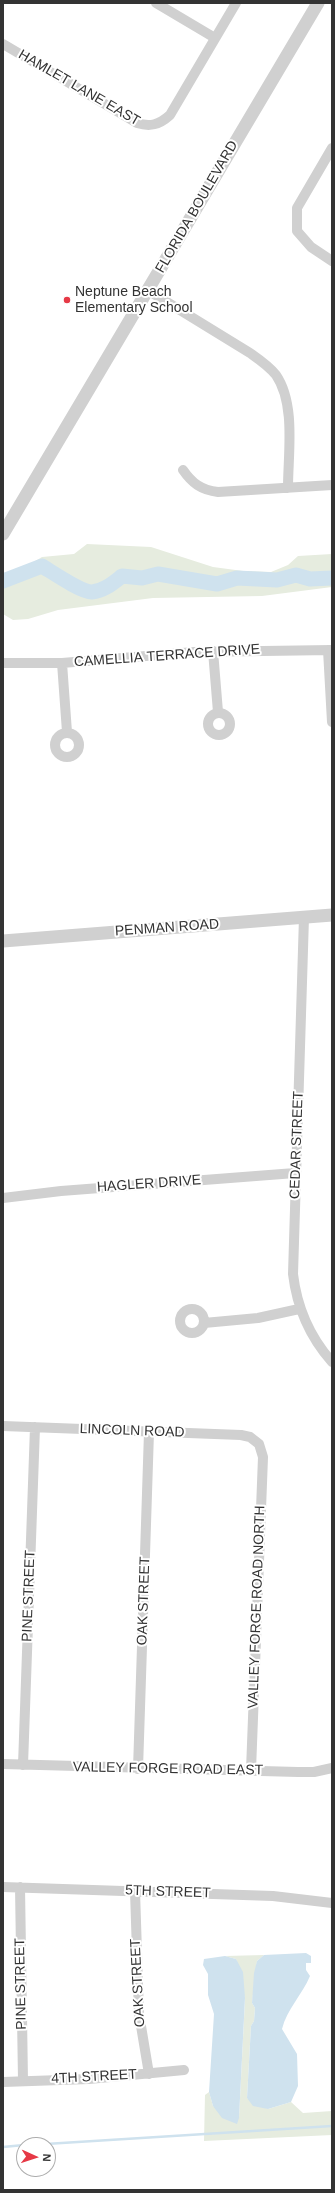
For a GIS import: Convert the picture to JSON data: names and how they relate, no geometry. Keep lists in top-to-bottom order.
{
  "streets": {
    "street": [
      "HAMLET LANE EAST",
      "FLORIDA BOULEVARD",
      "CAMELLIA TERRACE DRIVE",
      "PENMAN ROAD",
      "CEDAR STREET",
      "HAGLER DRIVE",
      "LINCOLN ROAD",
      "PINE STREET",
      "OAK STREET",
      "VALLEY FORGE ROAD NORTH",
      "VALLEY FORGE ROAD EAST",
      "5TH STREET",
      "4TH STREET"
    ]
  },
  "crossings": [
    ["PENMAN ROAD", "CEDAR STREET"],
    ["CEDAR STREET", "HAGLER DRIVE"],
    ["LINCOLN ROAD", "PINE STREET"],
    ["LINCOLN ROAD", "OAK STREET"],
    ["LINCOLN ROAD", "VALLEY FORGE ROAD NORTH"],
    ["PINE STREET", "VALLEY FORGE ROAD EAST"],
    ["PINE STREET", "5TH STREET"],
    ["PINE STREET", "4TH STREET"],
    ["OAK STREET", "VALLEY FORGE ROAD EAST"],
    ["OAK STREET", "5TH STREET"],
    ["OAK STREET", "4TH STREET"],
    ["VALLEY FORGE ROAD NORTH", "VALLEY FORGE ROAD EAST"]
  ],
  "places": ["Neptune Beach Elementary School"],
  "north": "right"
}
